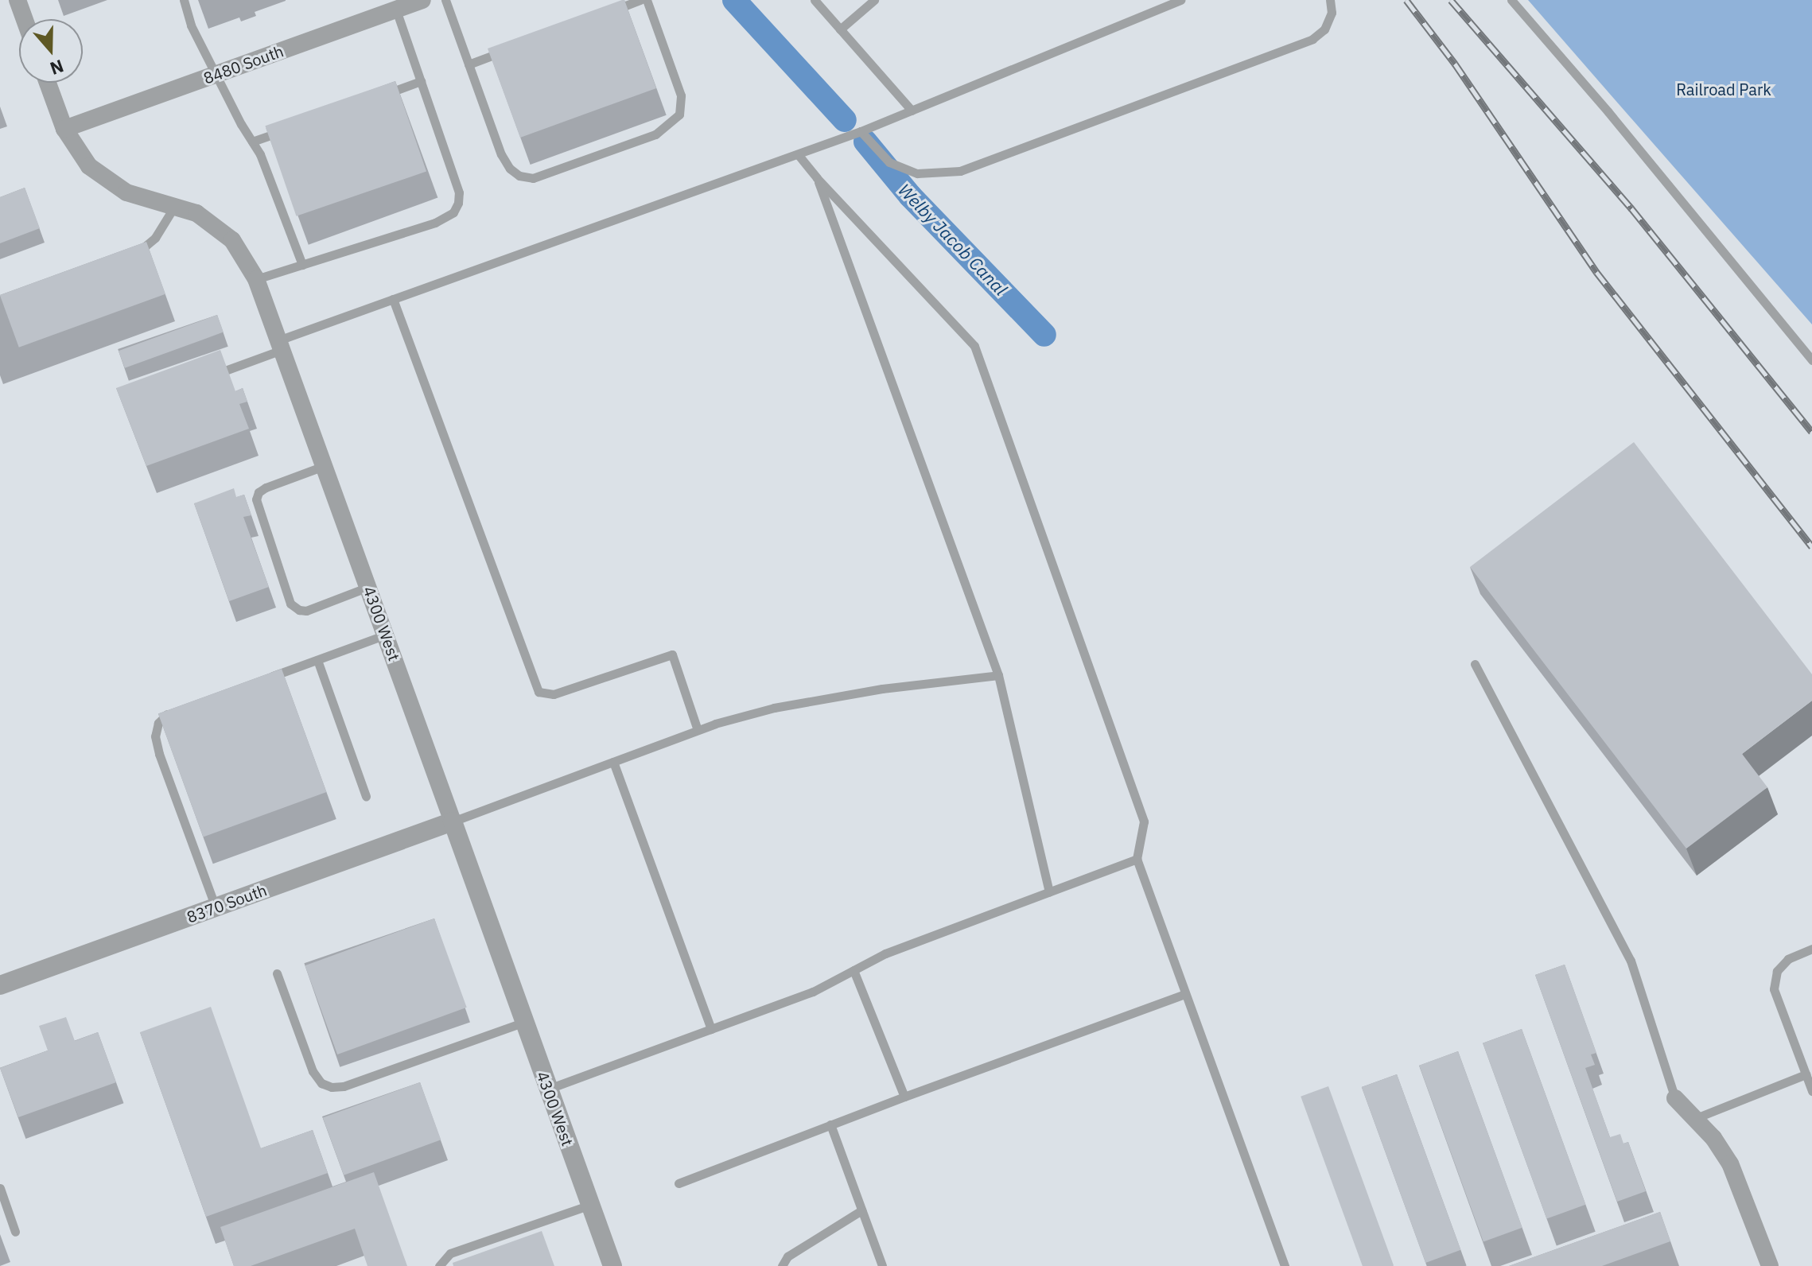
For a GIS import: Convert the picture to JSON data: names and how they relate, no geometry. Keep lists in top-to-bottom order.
{
  "streets": {
    "street": ["8480 South", "4300 West", "8370 South"]
  },
  "crossings": [
    ["8480 South", "4300 West"],
    ["4300 West", "8370 South"]
  ],
  "water": ["Welby Jacob Canal"],
  "parks": ["Railroad Park"],
  "north": "bottom"
}
